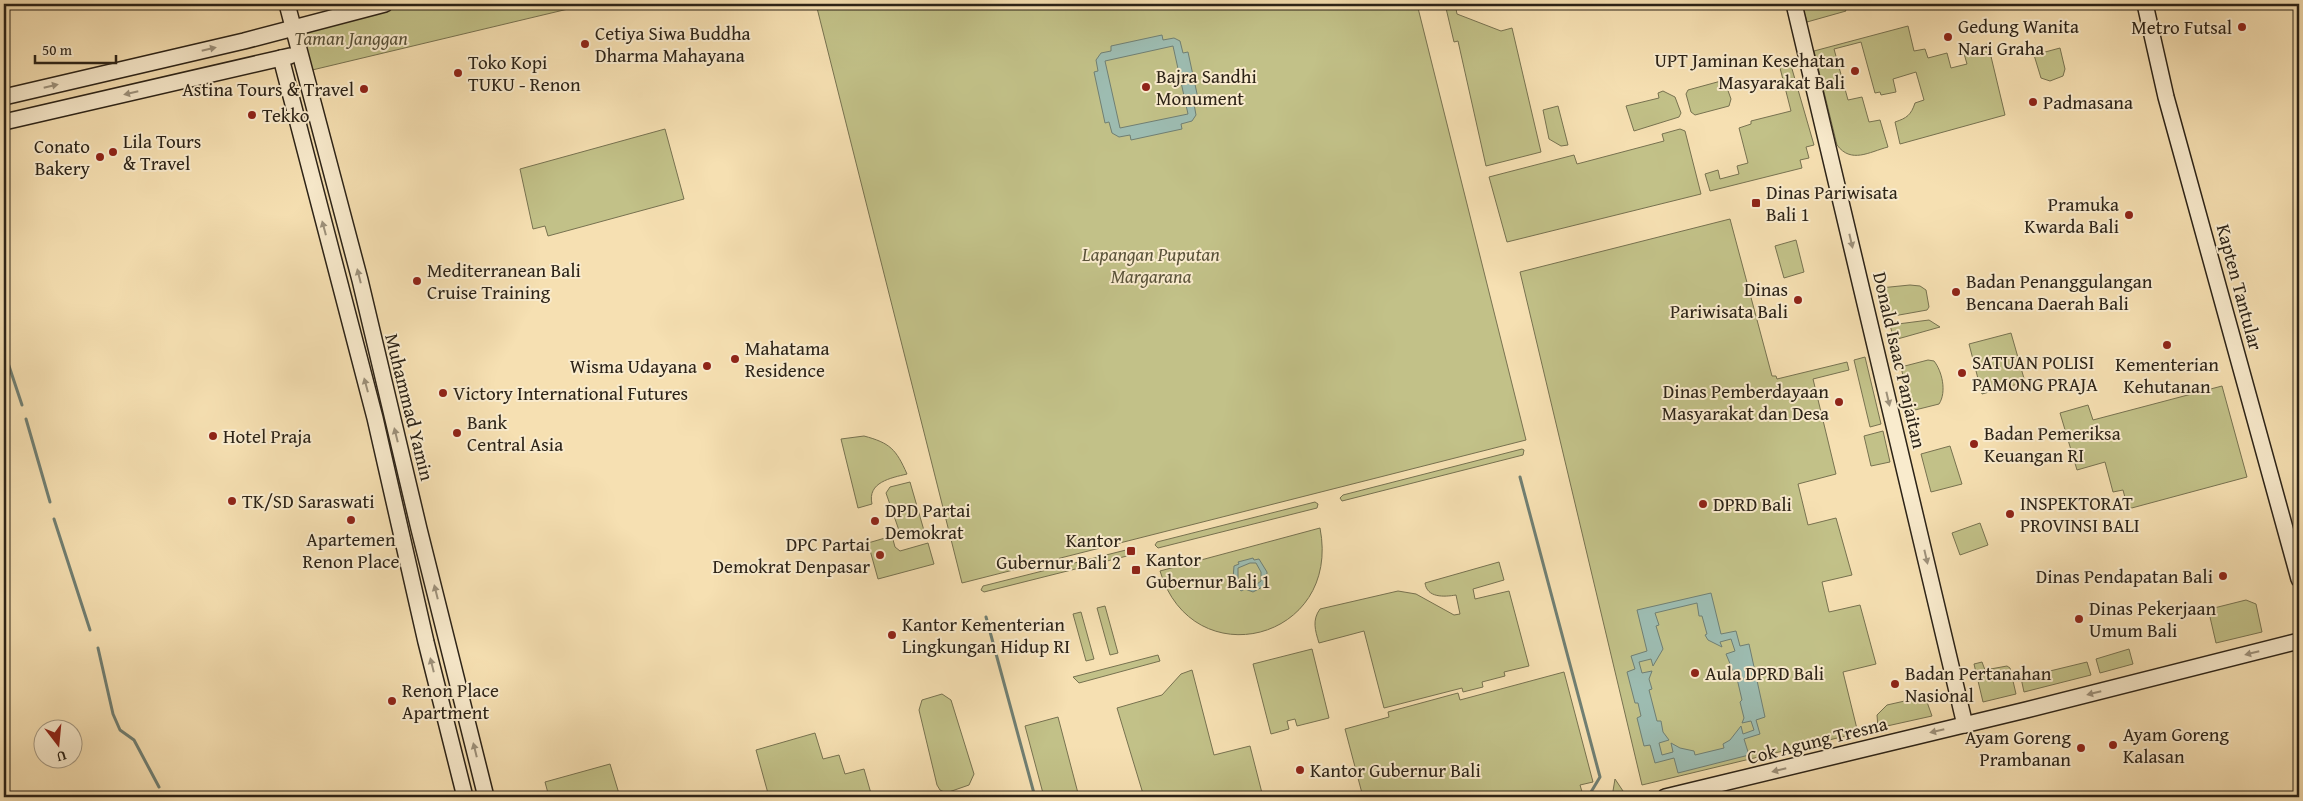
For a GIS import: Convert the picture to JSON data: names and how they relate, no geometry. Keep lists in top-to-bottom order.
{
  "streets": {
    "main road": [
      "Kapten Tantular",
      "Donald Isaac Panjaitan",
      "Muhammad Yamin",
      "Cok Agung Tresna"
    ]
  },
  "crossings": [
    ["Donald Isaac Panjaitan", "Cok Agung Tresna"]
  ],
  "one_way": ["Donald Isaac Panjaitan", "Muhammad Yamin", "Cok Agung Tresna"],
  "parks": ["Taman Janggan", "Lapangan Puputan Margarana"],
  "places": {
    "other": [
      "Metro Futsal",
      "Gedung Wanita Nari Graha",
      "Cetiya Siwa Buddha Dharma Mahayana",
      "UPT Jaminan Kesehatan Masyarakat Bali",
      "Toko Kopi TUKU - Renon",
      "Bajra Sandhi Monument",
      "Astina Tours & Travel",
      "Padmasana",
      "Tekko",
      "Lila Tours & Travel",
      "Conato Bakery",
      "Pramuka Kwarda Bali",
      "Mediterranean Bali Cruise Training",
      "Badan Penanggulangan Bencana Daerah Bali",
      "Dinas Pariwisata Bali",
      "Kementerian Kehutanan",
      "Mahatama Residence",
      "Wisma Udayana",
      "SATUAN POLISI PAMONG PRAJA",
      "Victory International Futures",
      "Dinas Pemberdayaan Masyarakat dan Desa",
      "Bank Central Asia",
      "Hotel Praja",
      "Badan Pemeriksa Keuangan RI",
      "TK/SD Saraswati",
      "DPRD Bali",
      "INSPEKTORAT PROVINSI BALI",
      "Apartemen Renon Place",
      "DPD Partai Demokrat",
      "DPC Partai Demokrat Denpasar",
      "Dinas Pendapatan Bali",
      "Dinas Pekerjaan Umum Bali",
      "Kantor Kementerian Lingkungan Hidup RI",
      "Aula DPRD Bali",
      "Badan Pertanahan Nasional",
      "Renon Place Apartment",
      "Ayam Goreng Kalasan",
      "Ayam Goreng Prambanan",
      "Kantor Gubernur Bali"
    ],
    "transit": ["Dinas Pariwisata Bali 1", "Kantor Gubernur Bali 2", "Kantor Gubernur Bali 1"]
  },
  "scale_bar": "50 m",
  "north": "bottom"
}
